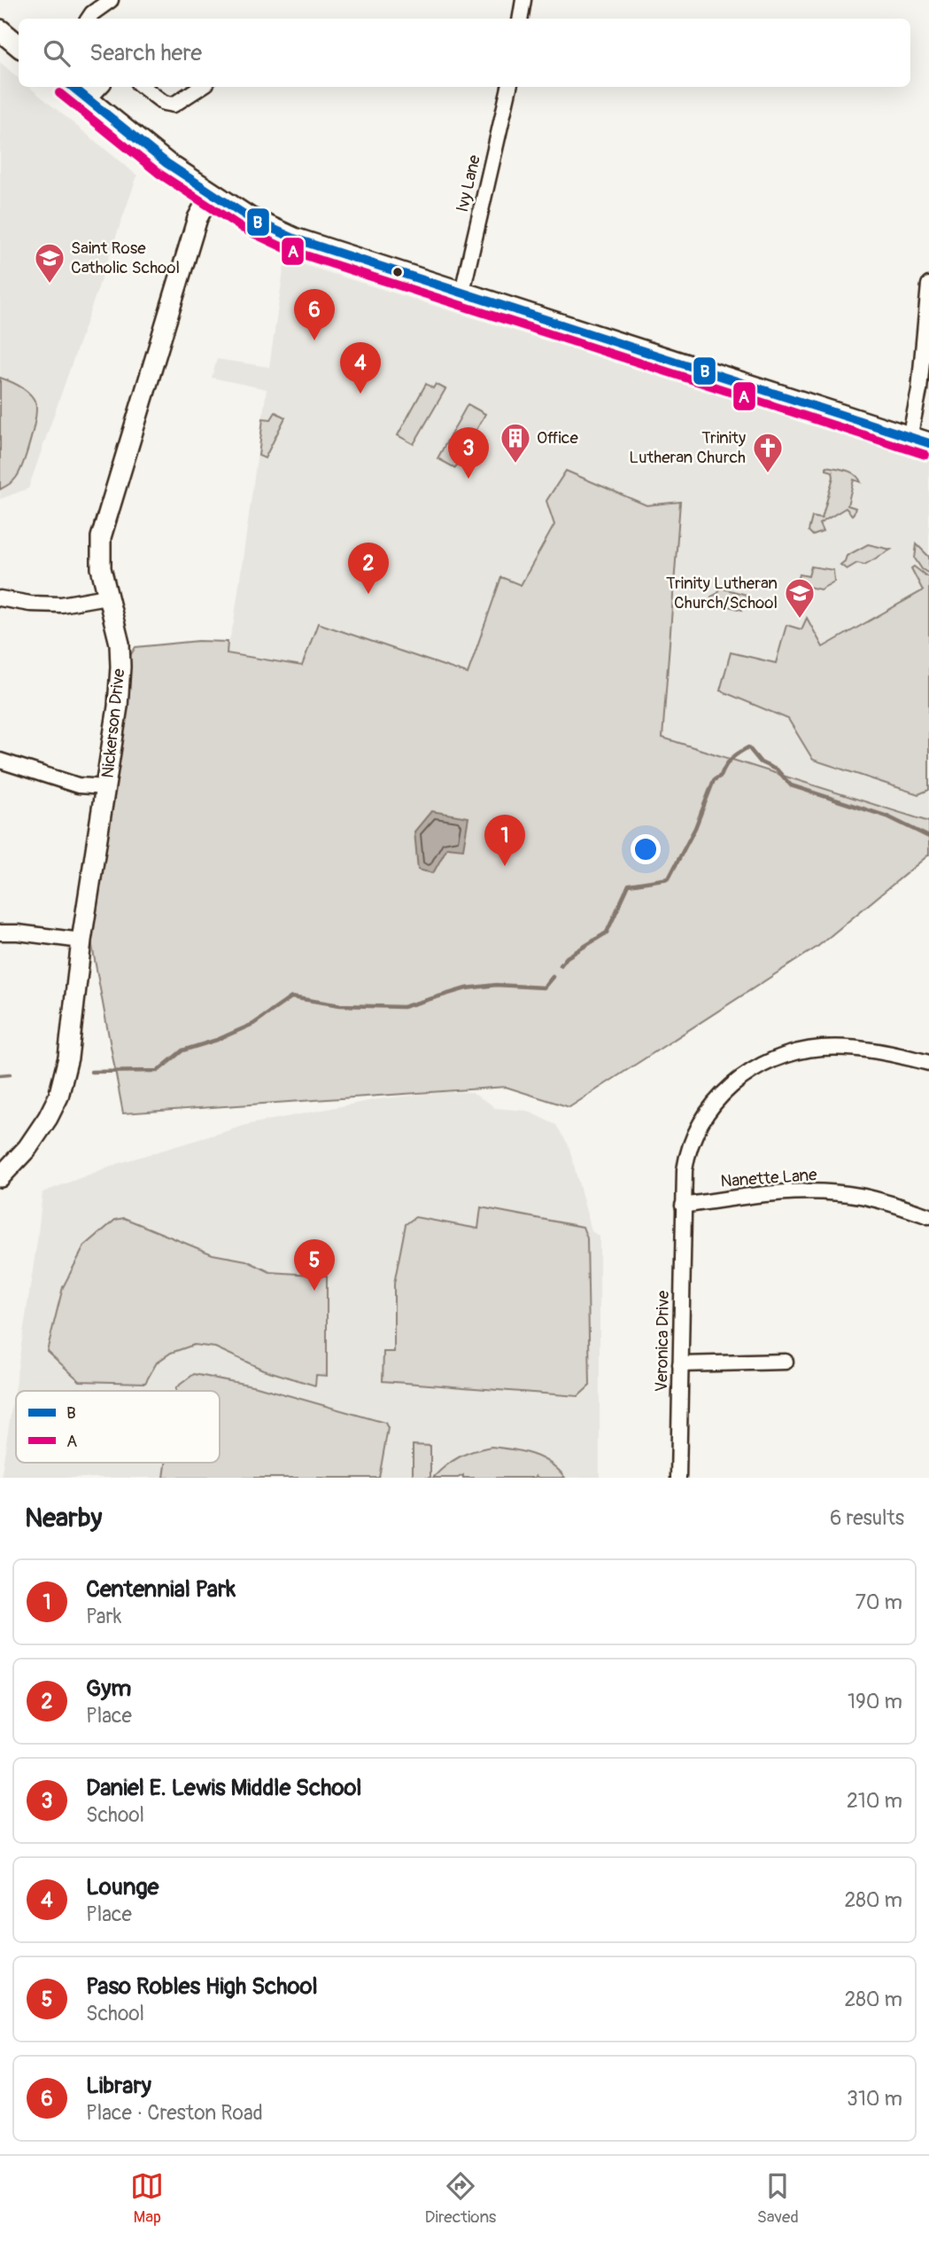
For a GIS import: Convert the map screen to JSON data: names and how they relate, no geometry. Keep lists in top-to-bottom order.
{
  "streets": {
    "street": [
      "Ivy Lane",
      "Nickerson Drive",
      "Nanette Lane",
      "Veronica Drive"
    ]
  },
  "crossings": [
    ["Nanette Lane", "Veronica Drive"]
  ],
  "places": {
    "school or university": ["Saint Rose Catholic School", "Trinity Lutheran Church/School"],
    "building": ["Office"],
    "church": ["Trinity Lutheran Church"]
  },
  "lines": ["transit line B", "transit line A"],
  "legend": ["B", "A"],
  "page": {
    "search": "Search here",
    "pins": [
      "6",
      "4",
      "3",
      "2",
      "1",
      "5"
    ],
    "heading": ["Nearby", "6 results"],
    "list": [
      {
        "mark": "1",
        "name": "Centennial Park",
        "note": "Park",
        "value": "70 m"
      },
      {
        "mark": "2",
        "name": "Gym",
        "note": "Place",
        "value": "190 m"
      },
      {
        "mark": "3",
        "name": "Daniel E. Lewis Middle School",
        "note": "School",
        "value": "210 m"
      },
      {
        "mark": "4",
        "name": "Lounge",
        "note": "Place",
        "value": "280 m"
      },
      {
        "mark": "5",
        "name": "Paso Robles High School",
        "note": "School",
        "value": "280 m"
      },
      {
        "mark": "6",
        "name": "Library",
        "note": "Place · Creston Road",
        "value": "310 m"
      }
    ],
    "nav": ["Map", "Directions", "Saved"]
  }
}
